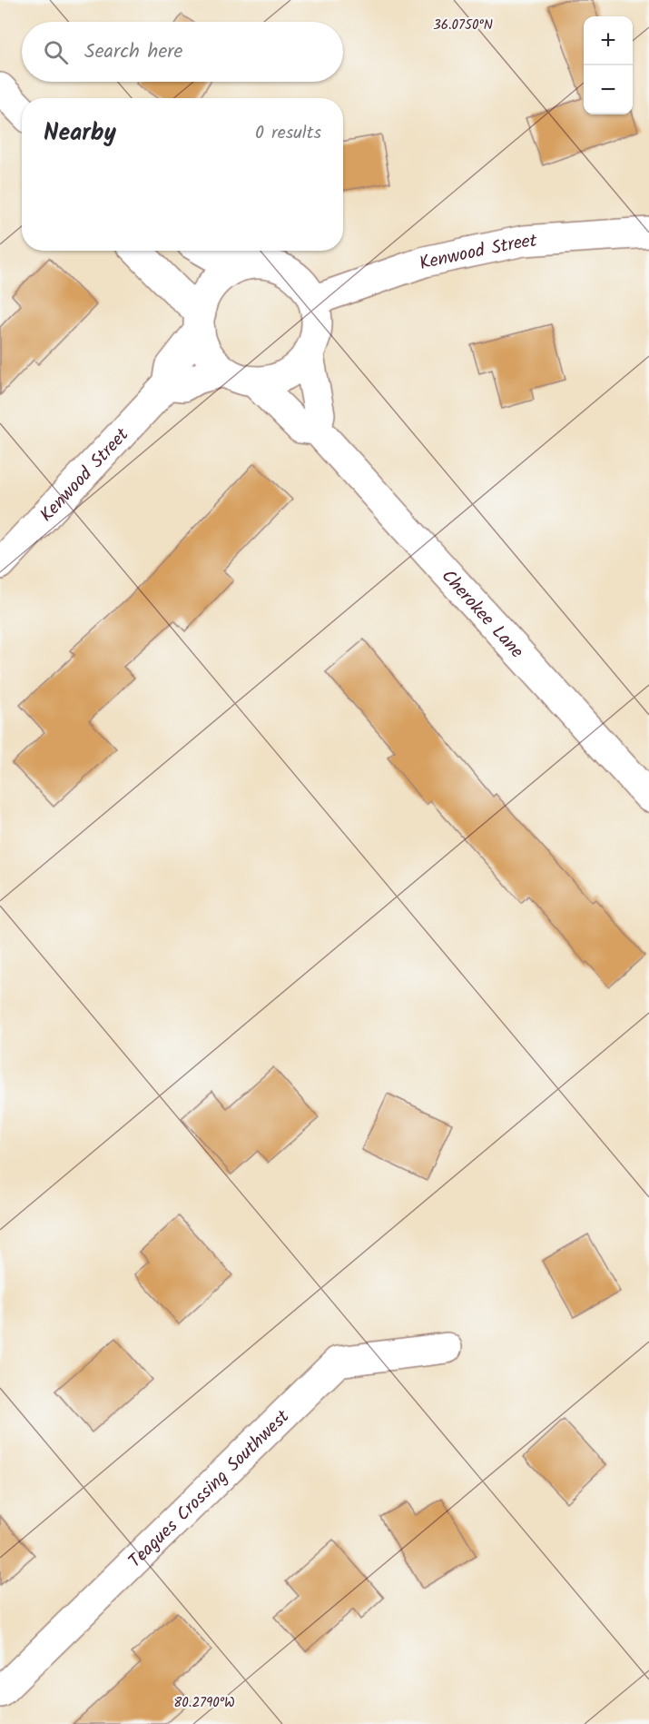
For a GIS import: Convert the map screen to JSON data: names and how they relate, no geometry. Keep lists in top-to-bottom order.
{
  "streets": {
    "street": ["Kenwood Street", "Cherokee Lane", "Teagues Crossing Southwest"]
  },
  "crossings": [
    ["Kenwood Street", "Cherokee Lane"]
  ],
  "page": {
    "map_buttons": ["+", "−"],
    "search": "Search here",
    "heading": ["Nearby", "0 results"]
  },
  "coordinates": ["36.0750°N", "80.2790°W"]
}
